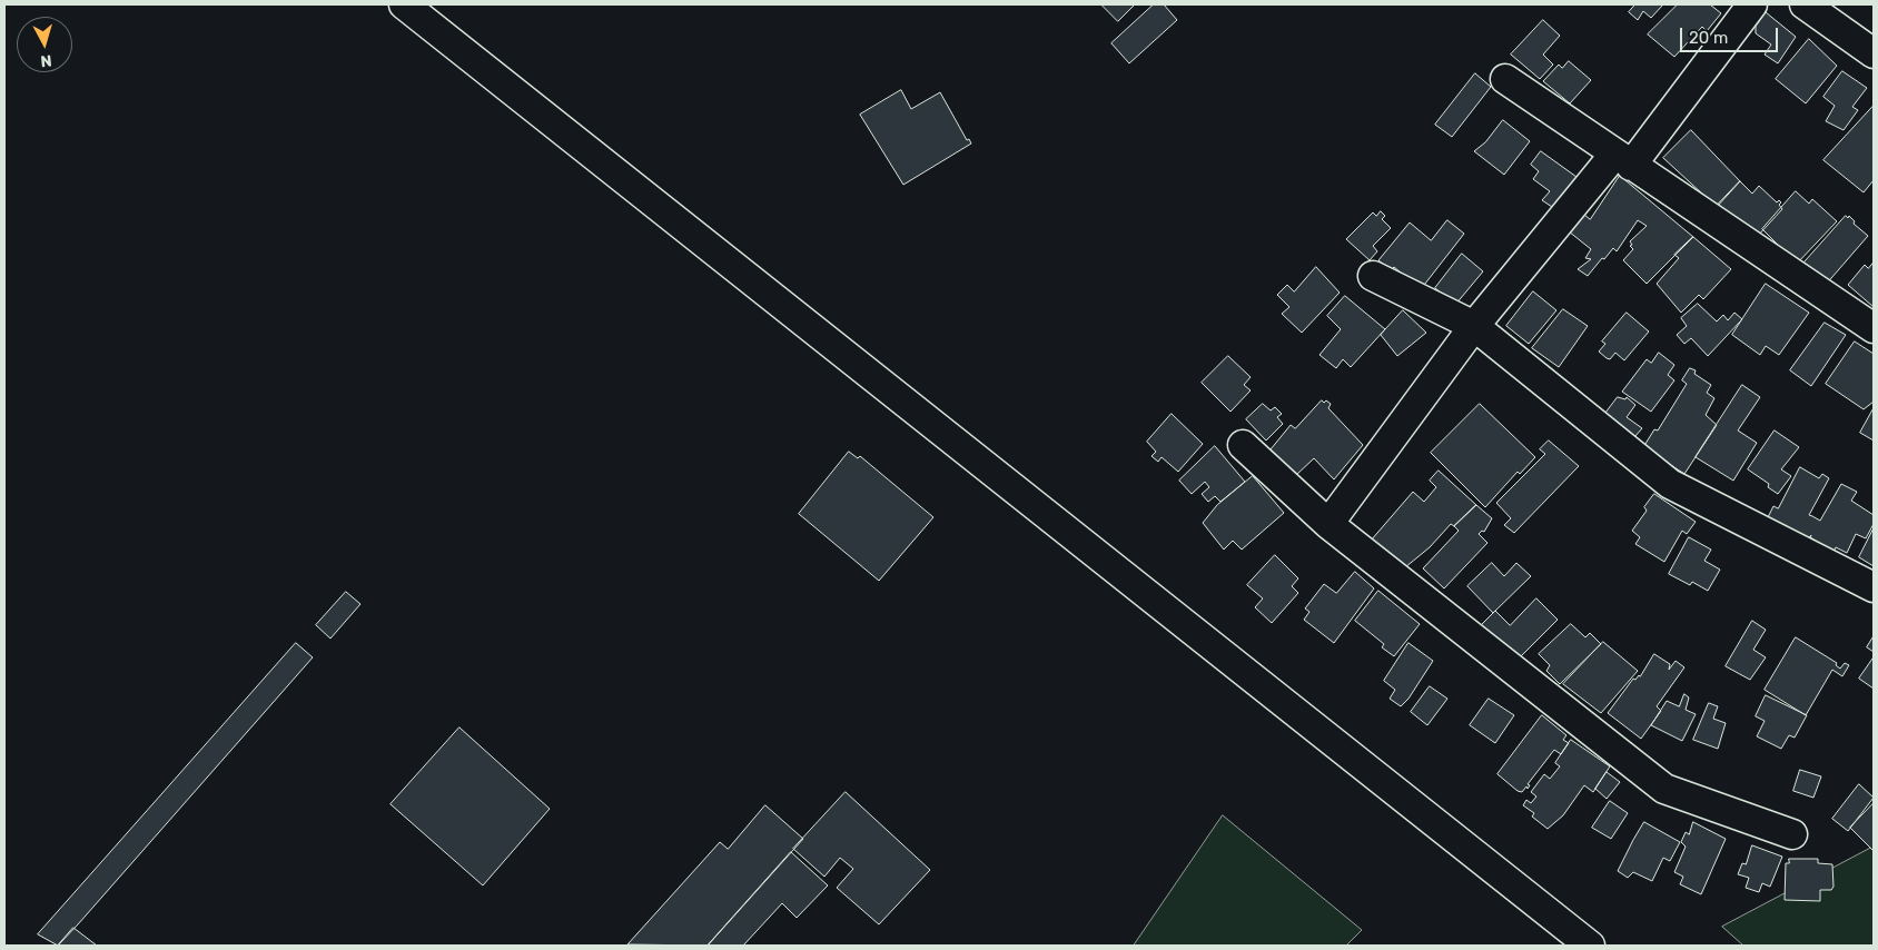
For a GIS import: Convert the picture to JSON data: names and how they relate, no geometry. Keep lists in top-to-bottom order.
{
  "scale_bar": "20 m",
  "north": "bottom"
}
